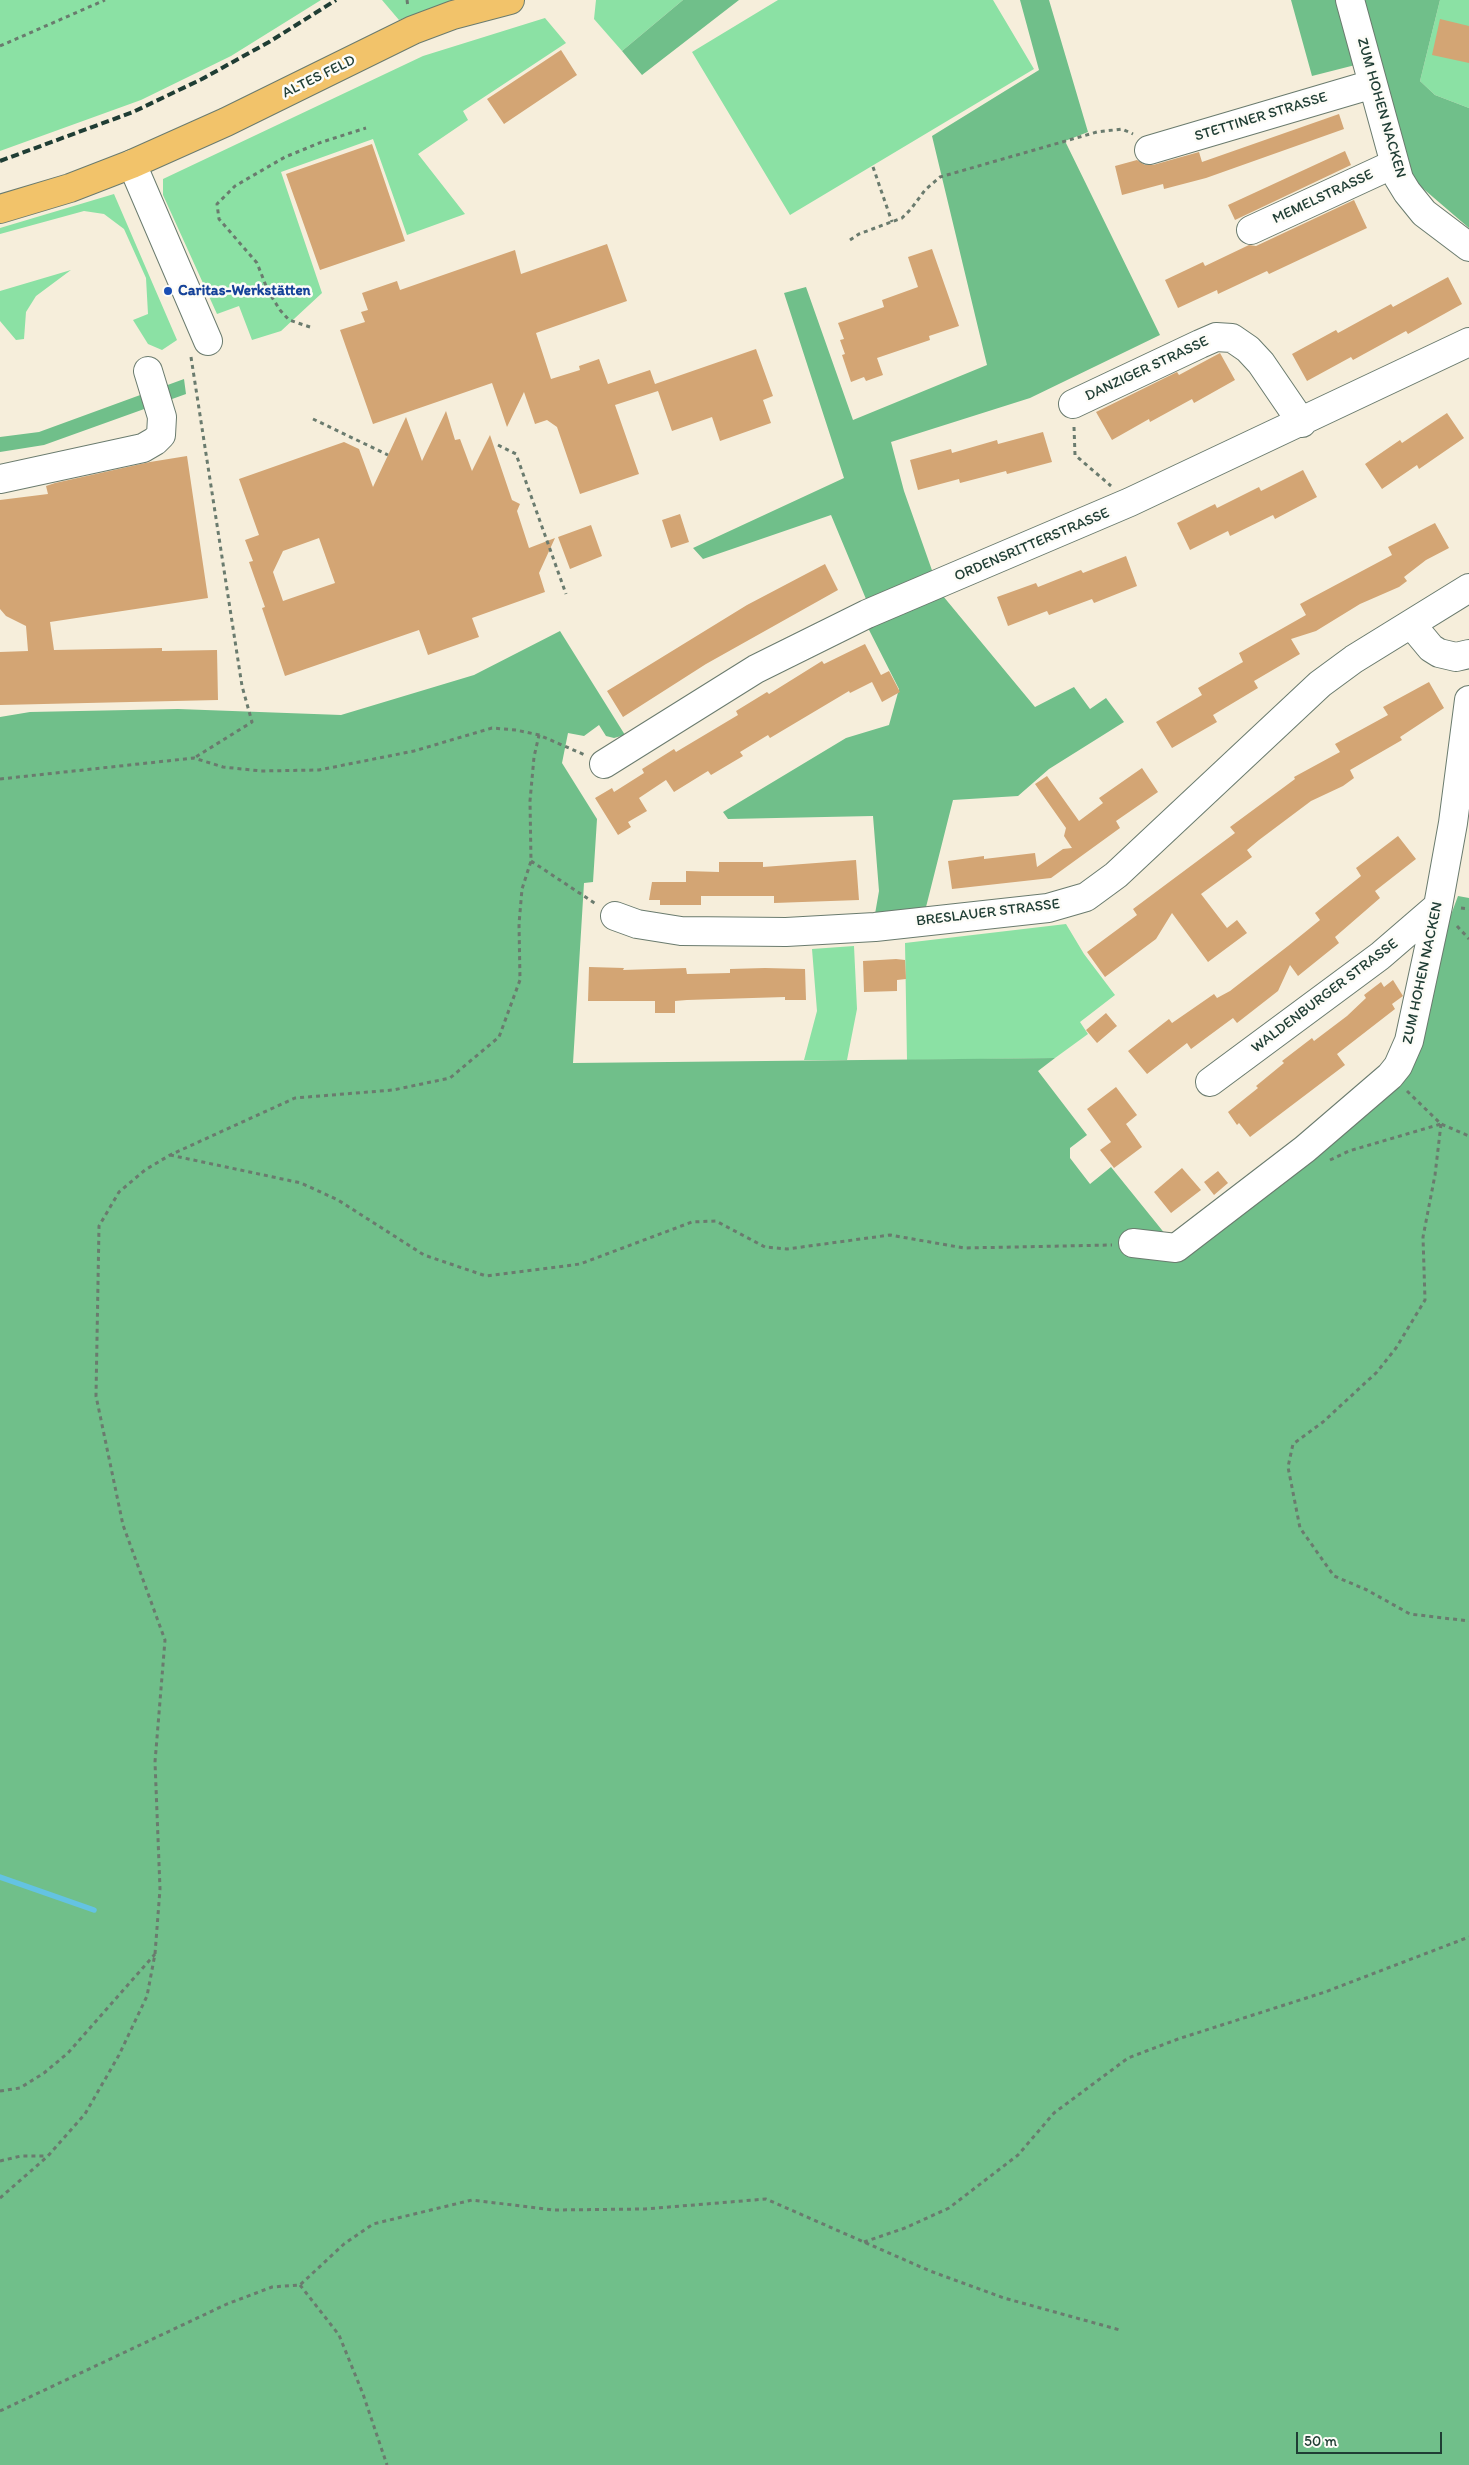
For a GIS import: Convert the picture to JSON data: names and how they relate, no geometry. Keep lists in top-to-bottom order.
{
  "streets": {
    "main road": ["ALTES FELD"],
    "street": [
      "ZUM HOHEN NACKEN",
      "STETTINER STRASSE",
      "MEMELSTRASSE",
      "DANZIGER STRASSE",
      "ORDENSRITTERSTRASSE",
      "BRESLAUER STRASSE",
      "WALDENBURGER STRASSE"
    ]
  },
  "crossings": [
    ["ZUM HOHEN NACKEN", "STETTINER STRASSE"],
    ["ZUM HOHEN NACKEN", "MEMELSTRASSE"],
    ["ZUM HOHEN NACKEN", "WALDENBURGER STRASSE"],
    ["DANZIGER STRASSE", "ORDENSRITTERSTRASSE"]
  ],
  "places": ["Caritas-Werkstätten"],
  "scale_bar": "50 m"
}
